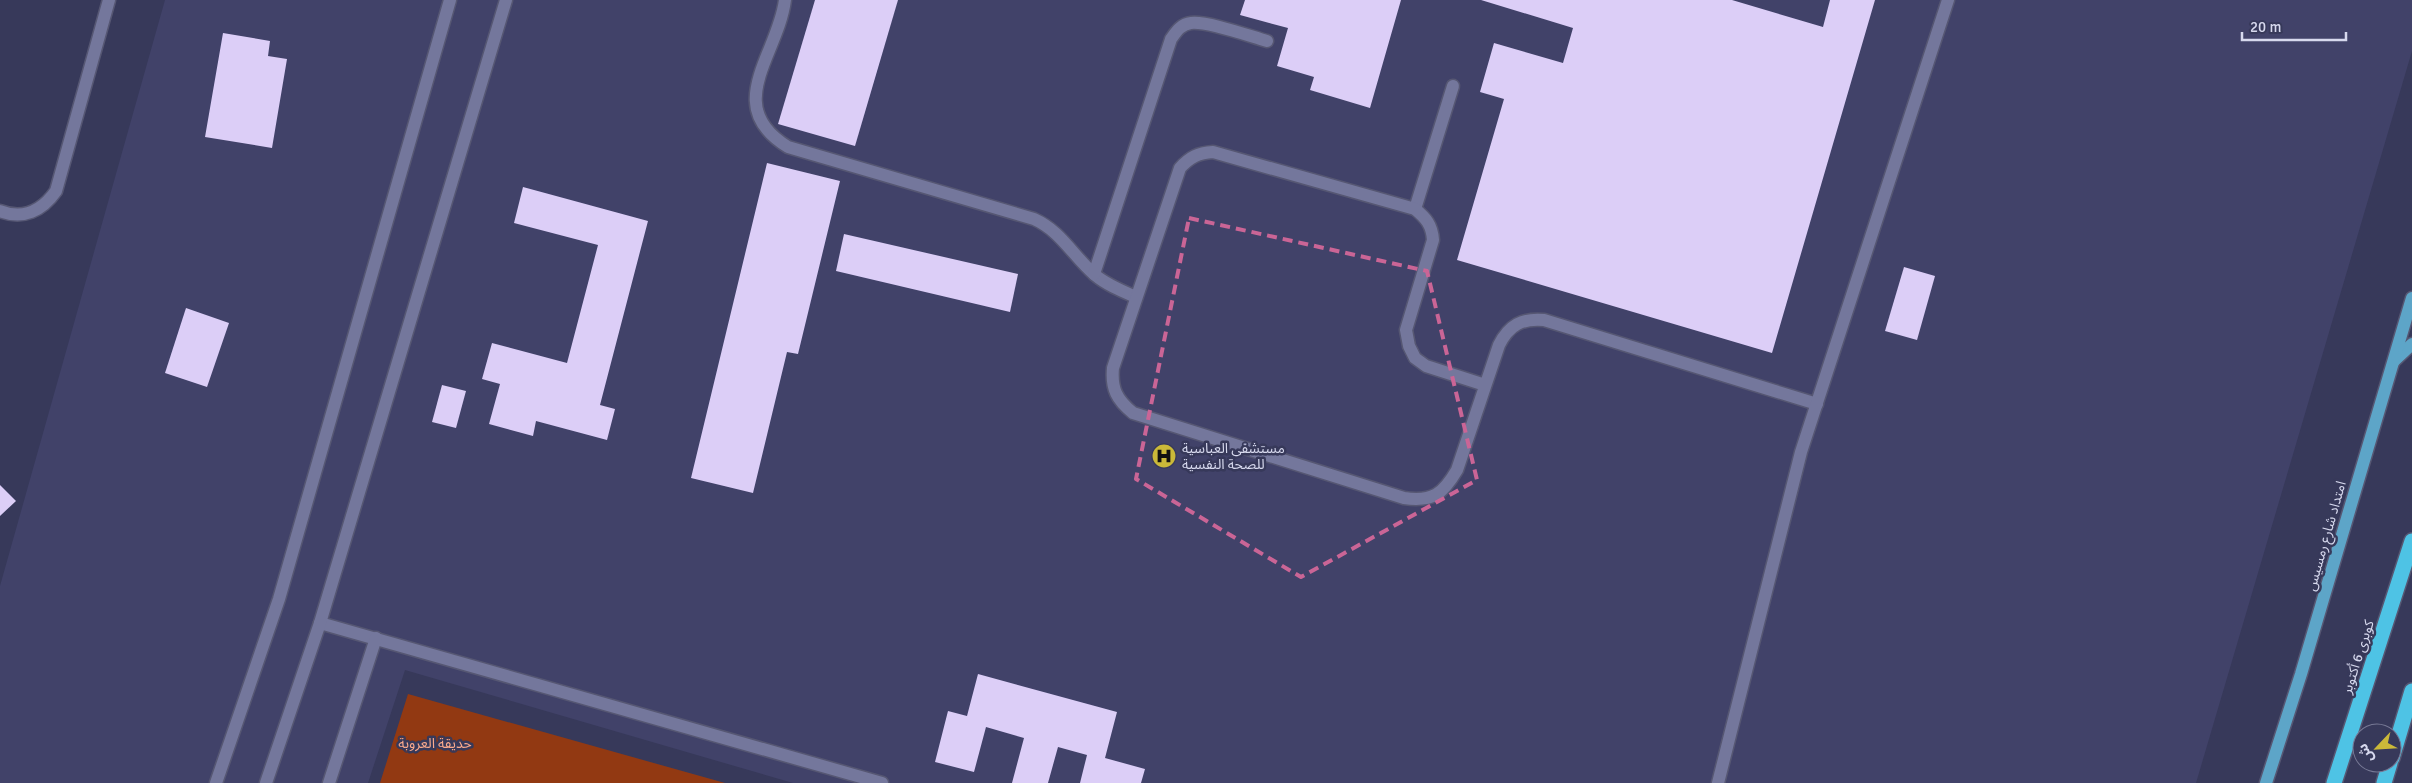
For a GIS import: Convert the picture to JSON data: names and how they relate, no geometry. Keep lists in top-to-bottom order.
{
  "streets": {
    "highway": ["كوبرى 6 أكتوبر"],
    "main road": ["امتداد شارع رمسيس"]
  },
  "parks": ["حديقة العروبة"],
  "places": {
    "hospital": ["مستشفى العباسية للصحة النفسية"]
  },
  "scale_bar": "20 m",
  "north": "bottom left"
}
